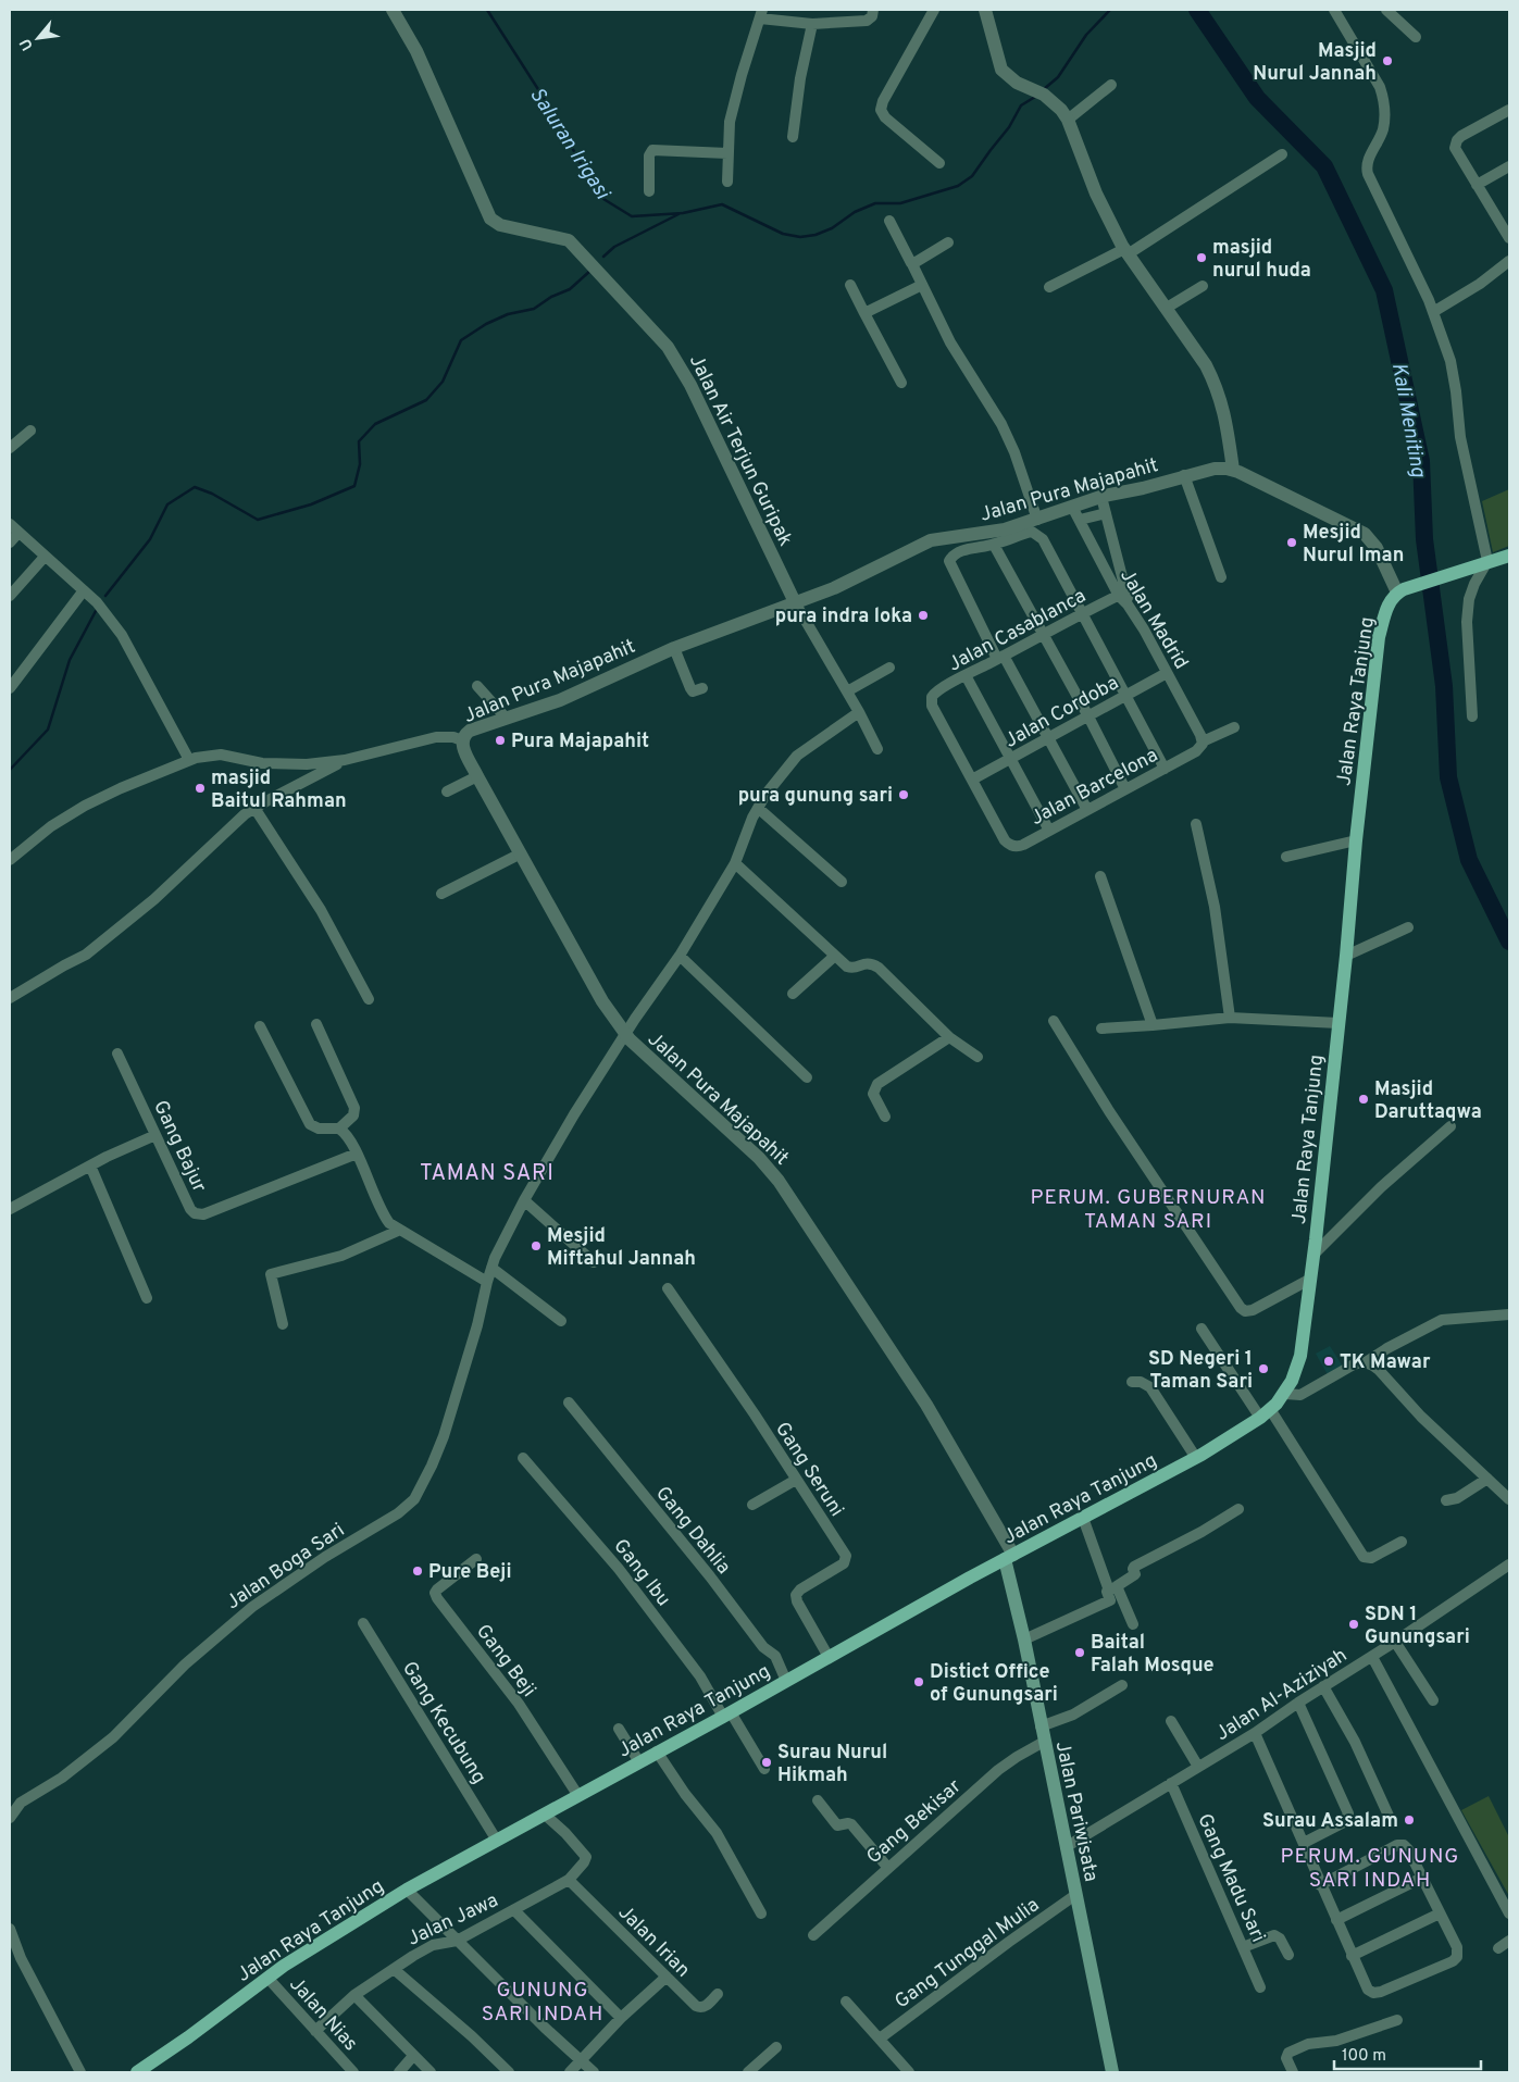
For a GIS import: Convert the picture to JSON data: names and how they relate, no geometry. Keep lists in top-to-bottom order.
{
  "streets": {
    "main road": ["Jalan Raya Tanjung", "Jalan Pariwisata"],
    "street": [
      "Jalan Air Terjun Guripak",
      "Jalan Pura Majapahit",
      "Jalan Madrid",
      "Jalan Casablanca",
      "Jalan Cordoba",
      "Jalan Barcelona",
      "Gang Bajur",
      "Gang Seruni",
      "Gang Dahlia",
      "Jalan Boga Sari",
      "Gang Ibu",
      "Gang Beji",
      "Jalan Al-Aziziyah",
      "Gang Kecubung",
      "Gang Bekisar",
      "Gang Madu Sari",
      "Jalan Jawa",
      "Jalan Irian",
      "Gang Tunggal Mulia",
      "Jalan Nias"
    ]
  },
  "crossings": [
    ["Jalan Air Terjun Guripak", "Jalan Pura Majapahit"],
    ["Jalan Pura Majapahit", "Jalan Madrid"],
    ["Jalan Pura Majapahit", "Jalan Raya Tanjung"],
    ["Jalan Pura Majapahit", "Jalan Boga Sari"],
    ["Jalan Pura Majapahit", "Jalan Pariwisata"],
    ["Jalan Madrid", "Jalan Casablanca"],
    ["Jalan Madrid", "Jalan Cordoba"],
    ["Jalan Madrid", "Jalan Barcelona"],
    ["Jalan Casablanca", "Jalan Cordoba"],
    ["Jalan Casablanca", "Jalan Barcelona"],
    ["Jalan Raya Tanjung", "Gang Seruni"],
    ["Jalan Raya Tanjung", "Gang Dahlia"],
    ["Jalan Raya Tanjung", "Gang Ibu"],
    ["Jalan Raya Tanjung", "Gang Beji"],
    ["Jalan Raya Tanjung", "Gang Kecubung"],
    ["Jalan Raya Tanjung", "Jalan Pariwisata"],
    ["Jalan Raya Tanjung", "Jalan Jawa"],
    ["Jalan Raya Tanjung", "Jalan Nias"],
    ["Jalan Cordoba", "Jalan Barcelona"],
    ["Jalan Al-Aziziyah", "Jalan Pariwisata"],
    ["Jalan Al-Aziziyah", "Gang Madu Sari"],
    ["Jalan Pariwisata", "Gang Bekisar"],
    ["Jalan Pariwisata", "Gang Tunggal Mulia"],
    ["Jalan Jawa", "Jalan Irian"],
    ["Jalan Jawa", "Jalan Nias"]
  ],
  "districts": [
    "TAMAN SARI",
    "PERUM. GUBERNURAN TAMAN SARI",
    "PERUM. GUNUNG SARI INDAH",
    "GUNUNG SARI INDAH"
  ],
  "water": ["Saluran Irigasi", "Kali Meniting"],
  "places": [
    "Masjid Nurul Jannah",
    "masjid nurul huda",
    "Mesjid Nurul Iman",
    "pura indra loka",
    "Pura Majapahit",
    "masjid Baitul Rahman",
    "pura gunung sari",
    "Masjid Daruttaqwa",
    "Mesjid Miftahul Jannah",
    "TK Mawar",
    "SD Negeri 1 Taman Sari",
    "Pure Beji",
    "SDN 1 Gunungsari",
    "Baital Falah Mosque",
    "Distict Office of Gunungsari",
    "Surau Nurul Hikmah",
    "Surau Assalam"
  ],
  "scale_bar": "100 m",
  "north": "bottom left"
}
